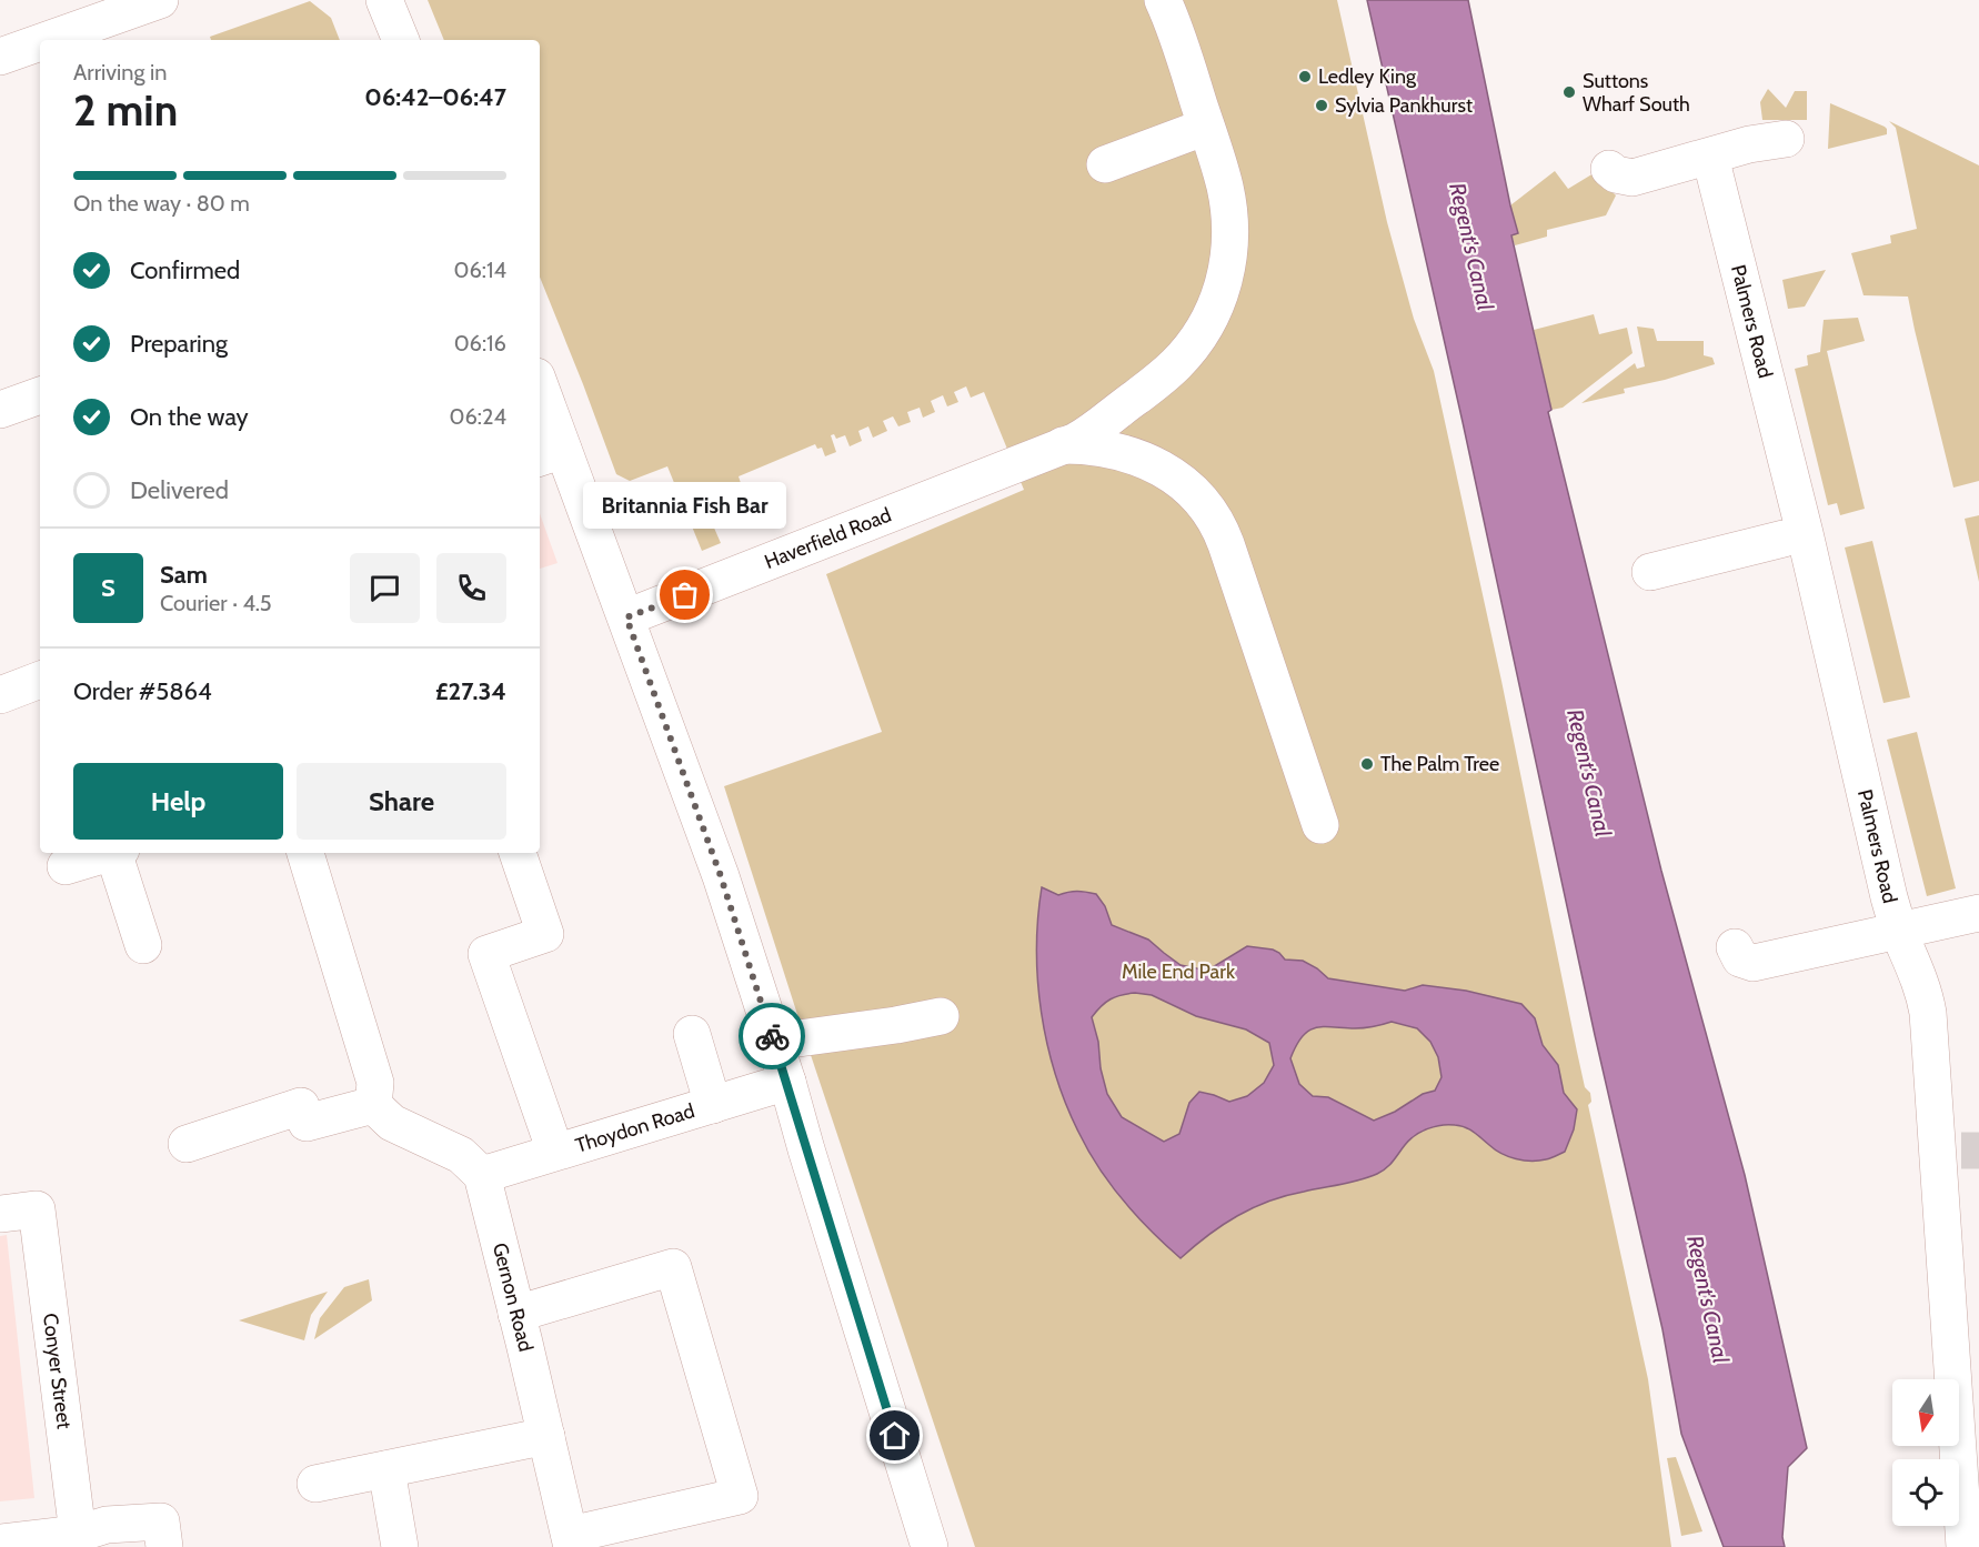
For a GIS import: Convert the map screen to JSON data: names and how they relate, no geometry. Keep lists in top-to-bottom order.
{
  "streets": {
    "street": [
      "Palmers Road",
      "Haverfield Road",
      "Thoydon Road",
      "Gernon Road",
      "Conyer Street"
    ]
  },
  "crossings": [
    ["Thoydon Road", "Gernon Road"]
  ],
  "water": ["Regent's Canal"],
  "parks": ["Mile End Park"],
  "places": [
    "Ledley King",
    "Suttons Wharf South",
    "Sylvia Pankhurst",
    "Britannia Fish Bar",
    "The Palm Tree"
  ],
  "north": "bottom",
  "page": {
    "heading": ["2 min", "Arriving in", "06:42–06:47"],
    "panel": [
      "Sam",
      "Courier · 4.5",
      "Order #5864",
      "£27.34"
    ],
    "bar": "On the way · 80 m",
    "list": [
      ["Confirmed", "06:14"],
      ["Preparing", "06:16"],
      ["On the way", "06:24"],
      "Delivered"
    ],
    "bubble": "Britannia Fish Bar",
    "round": "S",
    "buttons": ["Help", "Share"]
  }
}
